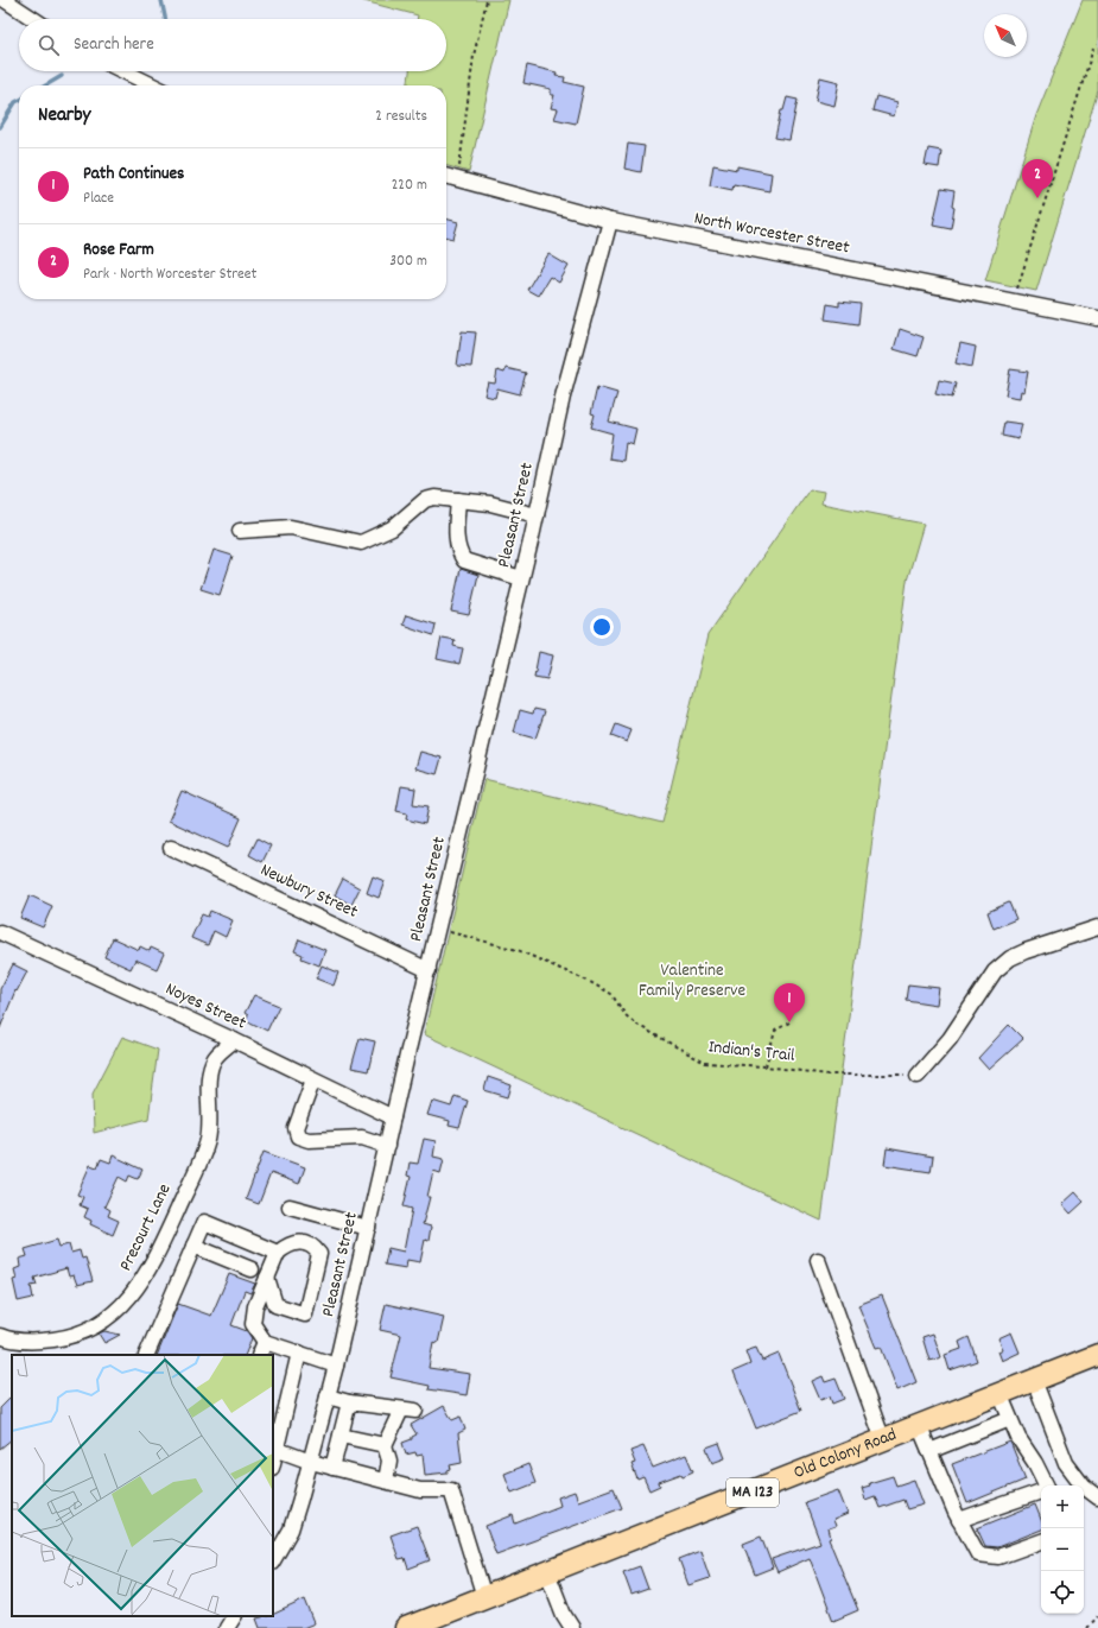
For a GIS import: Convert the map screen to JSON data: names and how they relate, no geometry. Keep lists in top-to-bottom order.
{
  "streets": {
    "highway": ["Old Colony Road", "MA 123"],
    "street": [
      "North Worcester Street",
      "Pleasant Street",
      "Newbury Street",
      "Noyes Street",
      "Precourt Lane"
    ],
    "path": ["Indian's Trail"]
  },
  "crossings": [
    ["North Worcester Street", "Pleasant Street"],
    ["Pleasant Street", "Newbury Street"],
    ["Pleasant Street", "Noyes Street"],
    ["Noyes Street", "Precourt Lane"]
  ],
  "parks": ["Valentine Family Preserve"],
  "north": "top left",
  "page": {
    "search": "Search here",
    "heading": ["Nearby", "2 results"],
    "list": [
      {
        "mark": "1",
        "name": "Path Continues",
        "note": "Place",
        "value": "220 m"
      },
      {
        "mark": "2",
        "name": "Rose Farm",
        "note": "Park · North Worcester Street",
        "value": "300 m"
      }
    ],
    "pins": ["2", "1"],
    "map_buttons": ["+", "−"]
  }
}
